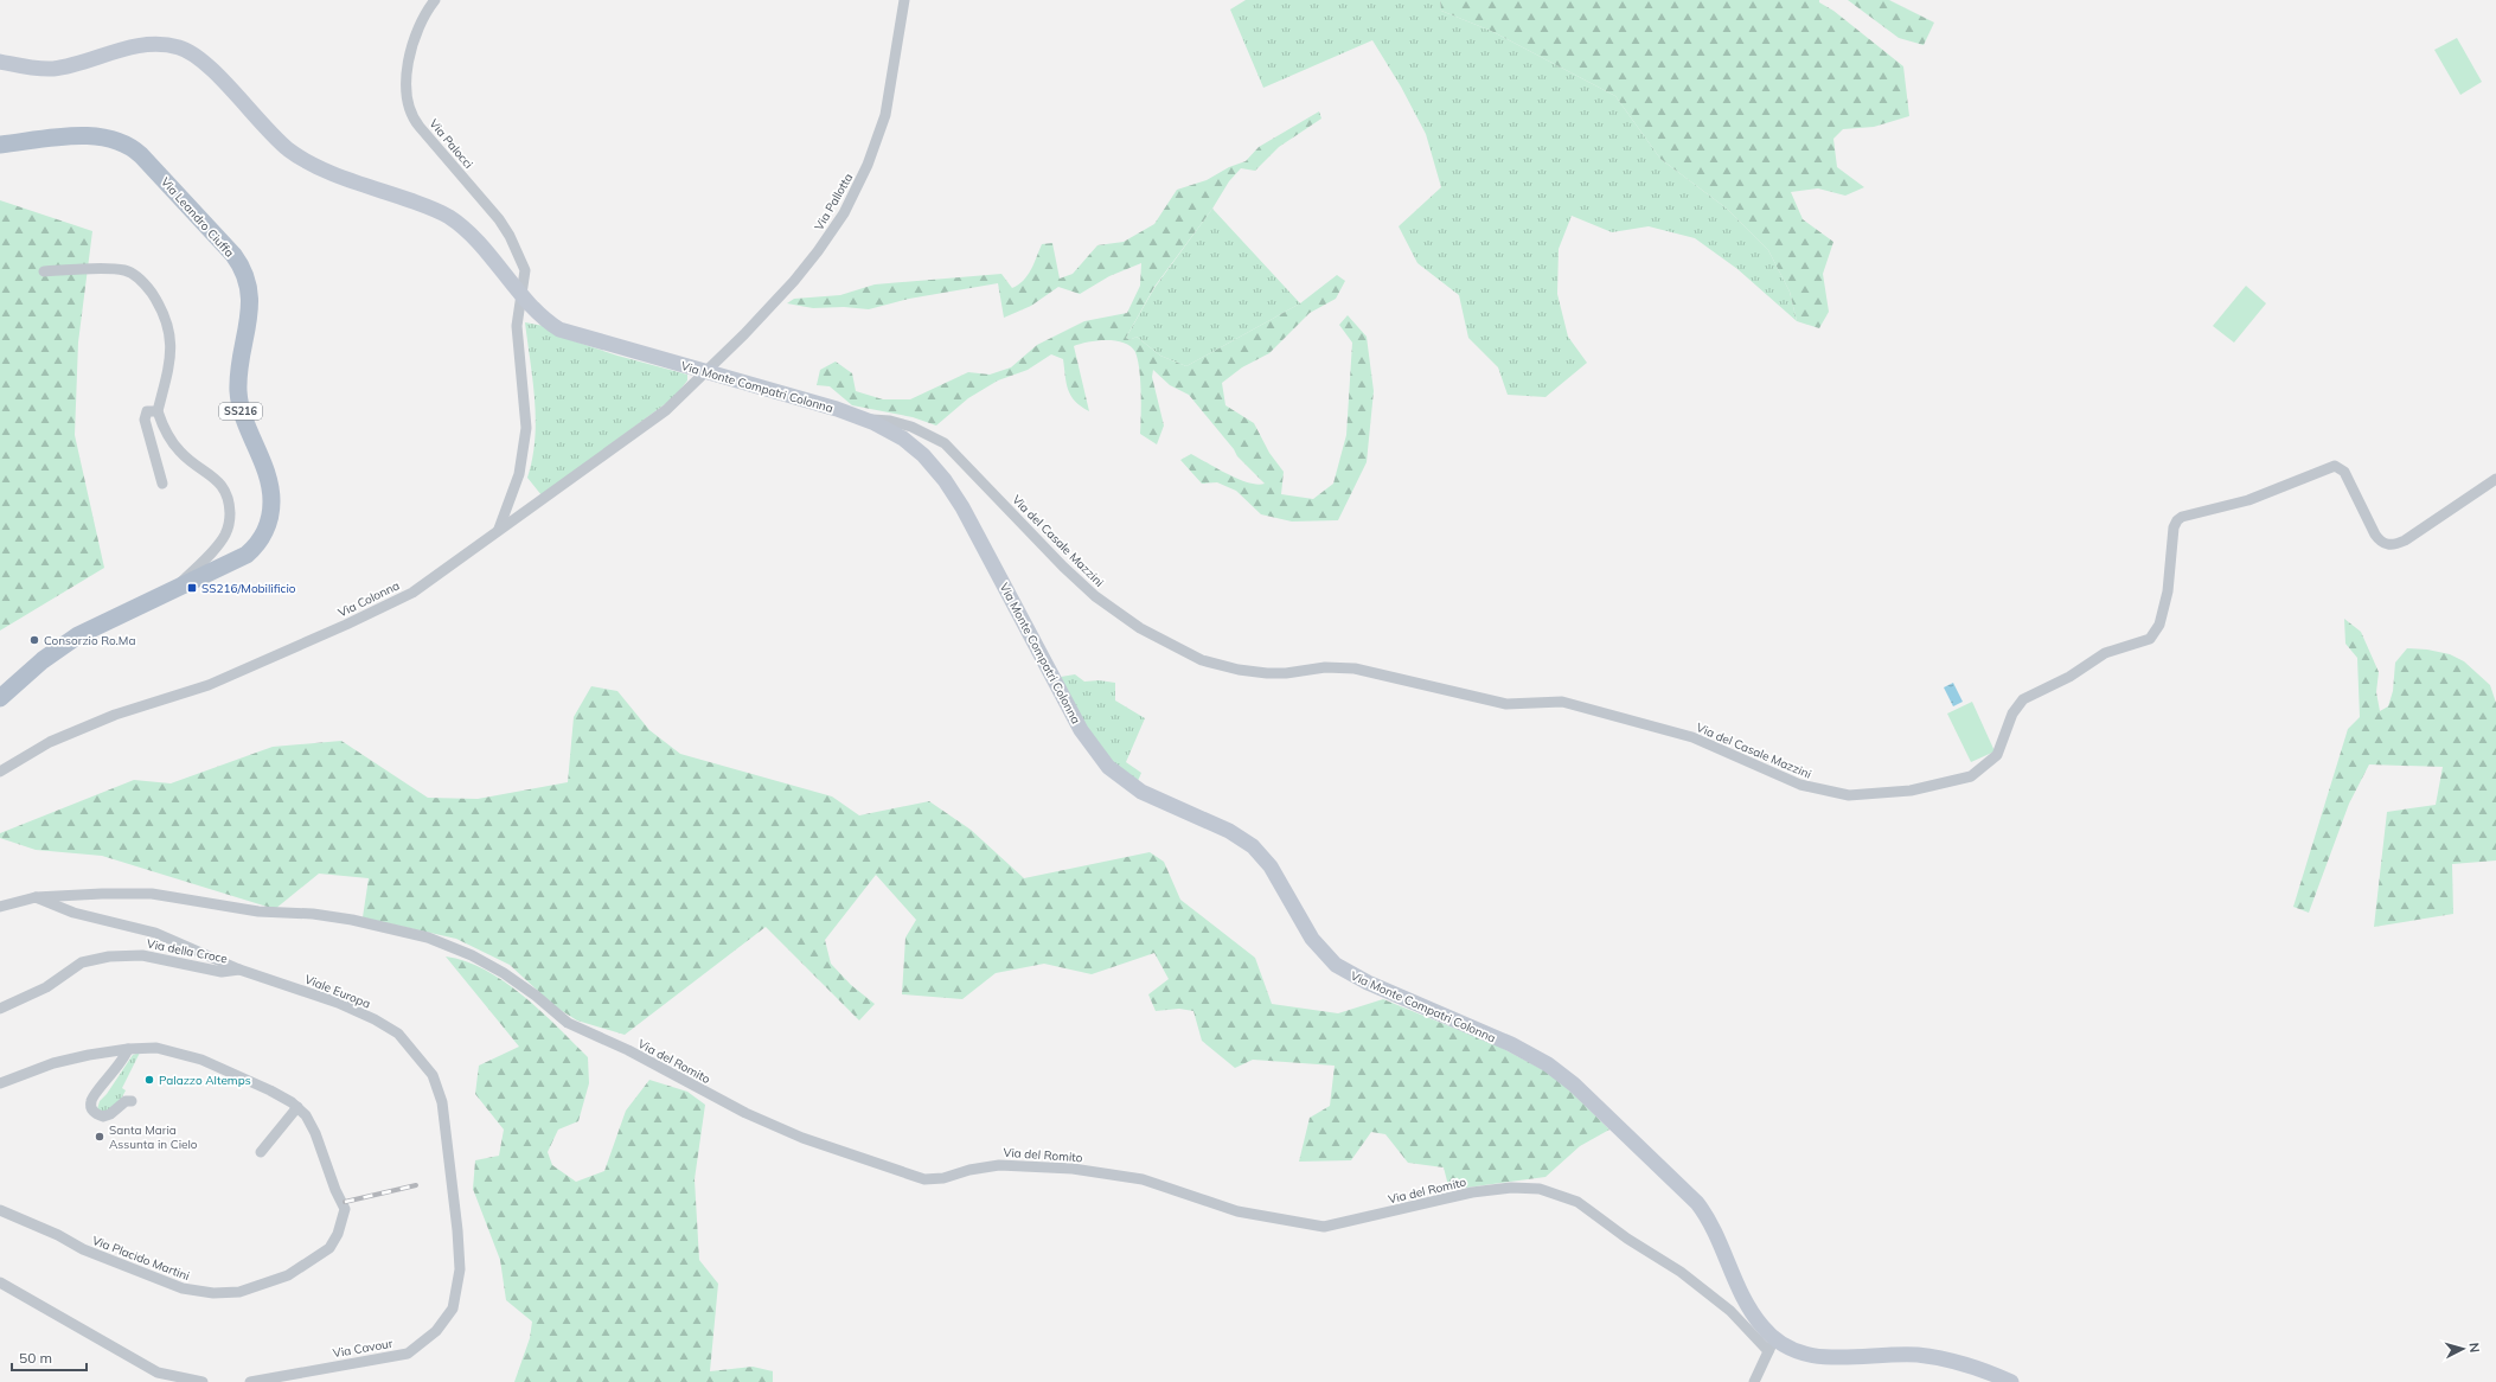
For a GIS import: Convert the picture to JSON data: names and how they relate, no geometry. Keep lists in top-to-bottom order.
{
  "streets": {
    "main road": ["Via Leandro Ciuffa", "SS216"],
    "street": [
      "Via Palocci",
      "Via Pallotta",
      "Via Monte Compatri Colonna",
      "Via del Casale Mazzini",
      "Via Colonna",
      "Via della Croce",
      "Viale Europa",
      "Via del Romito",
      "Via Placido Martini",
      "Via Cavour"
    ]
  },
  "crossings": [
    ["Via Palocci", "Via Monte Compatri Colonna"],
    ["Via Palocci", "Via Colonna"],
    ["Via Pallotta", "Via Monte Compatri Colonna"],
    ["Via Pallotta", "Via Colonna"],
    ["Via Monte Compatri Colonna", "Via del Casale Mazzini"],
    ["Via Monte Compatri Colonna", "Via Colonna"],
    ["Via Monte Compatri Colonna", "Via del Romito"],
    ["Via della Croce", "Viale Europa"],
    ["Viale Europa", "Via del Romito"],
    ["Viale Europa", "Via Cavour"]
  ],
  "places": {
    "transit": ["SS216/Mobilificio"],
    "other": ["Consorzio Ro.Ma", "Palazzo Altemps", "Santa Maria Assunta in Cielo"]
  },
  "scale_bar": "50 m",
  "north": "right"
}
